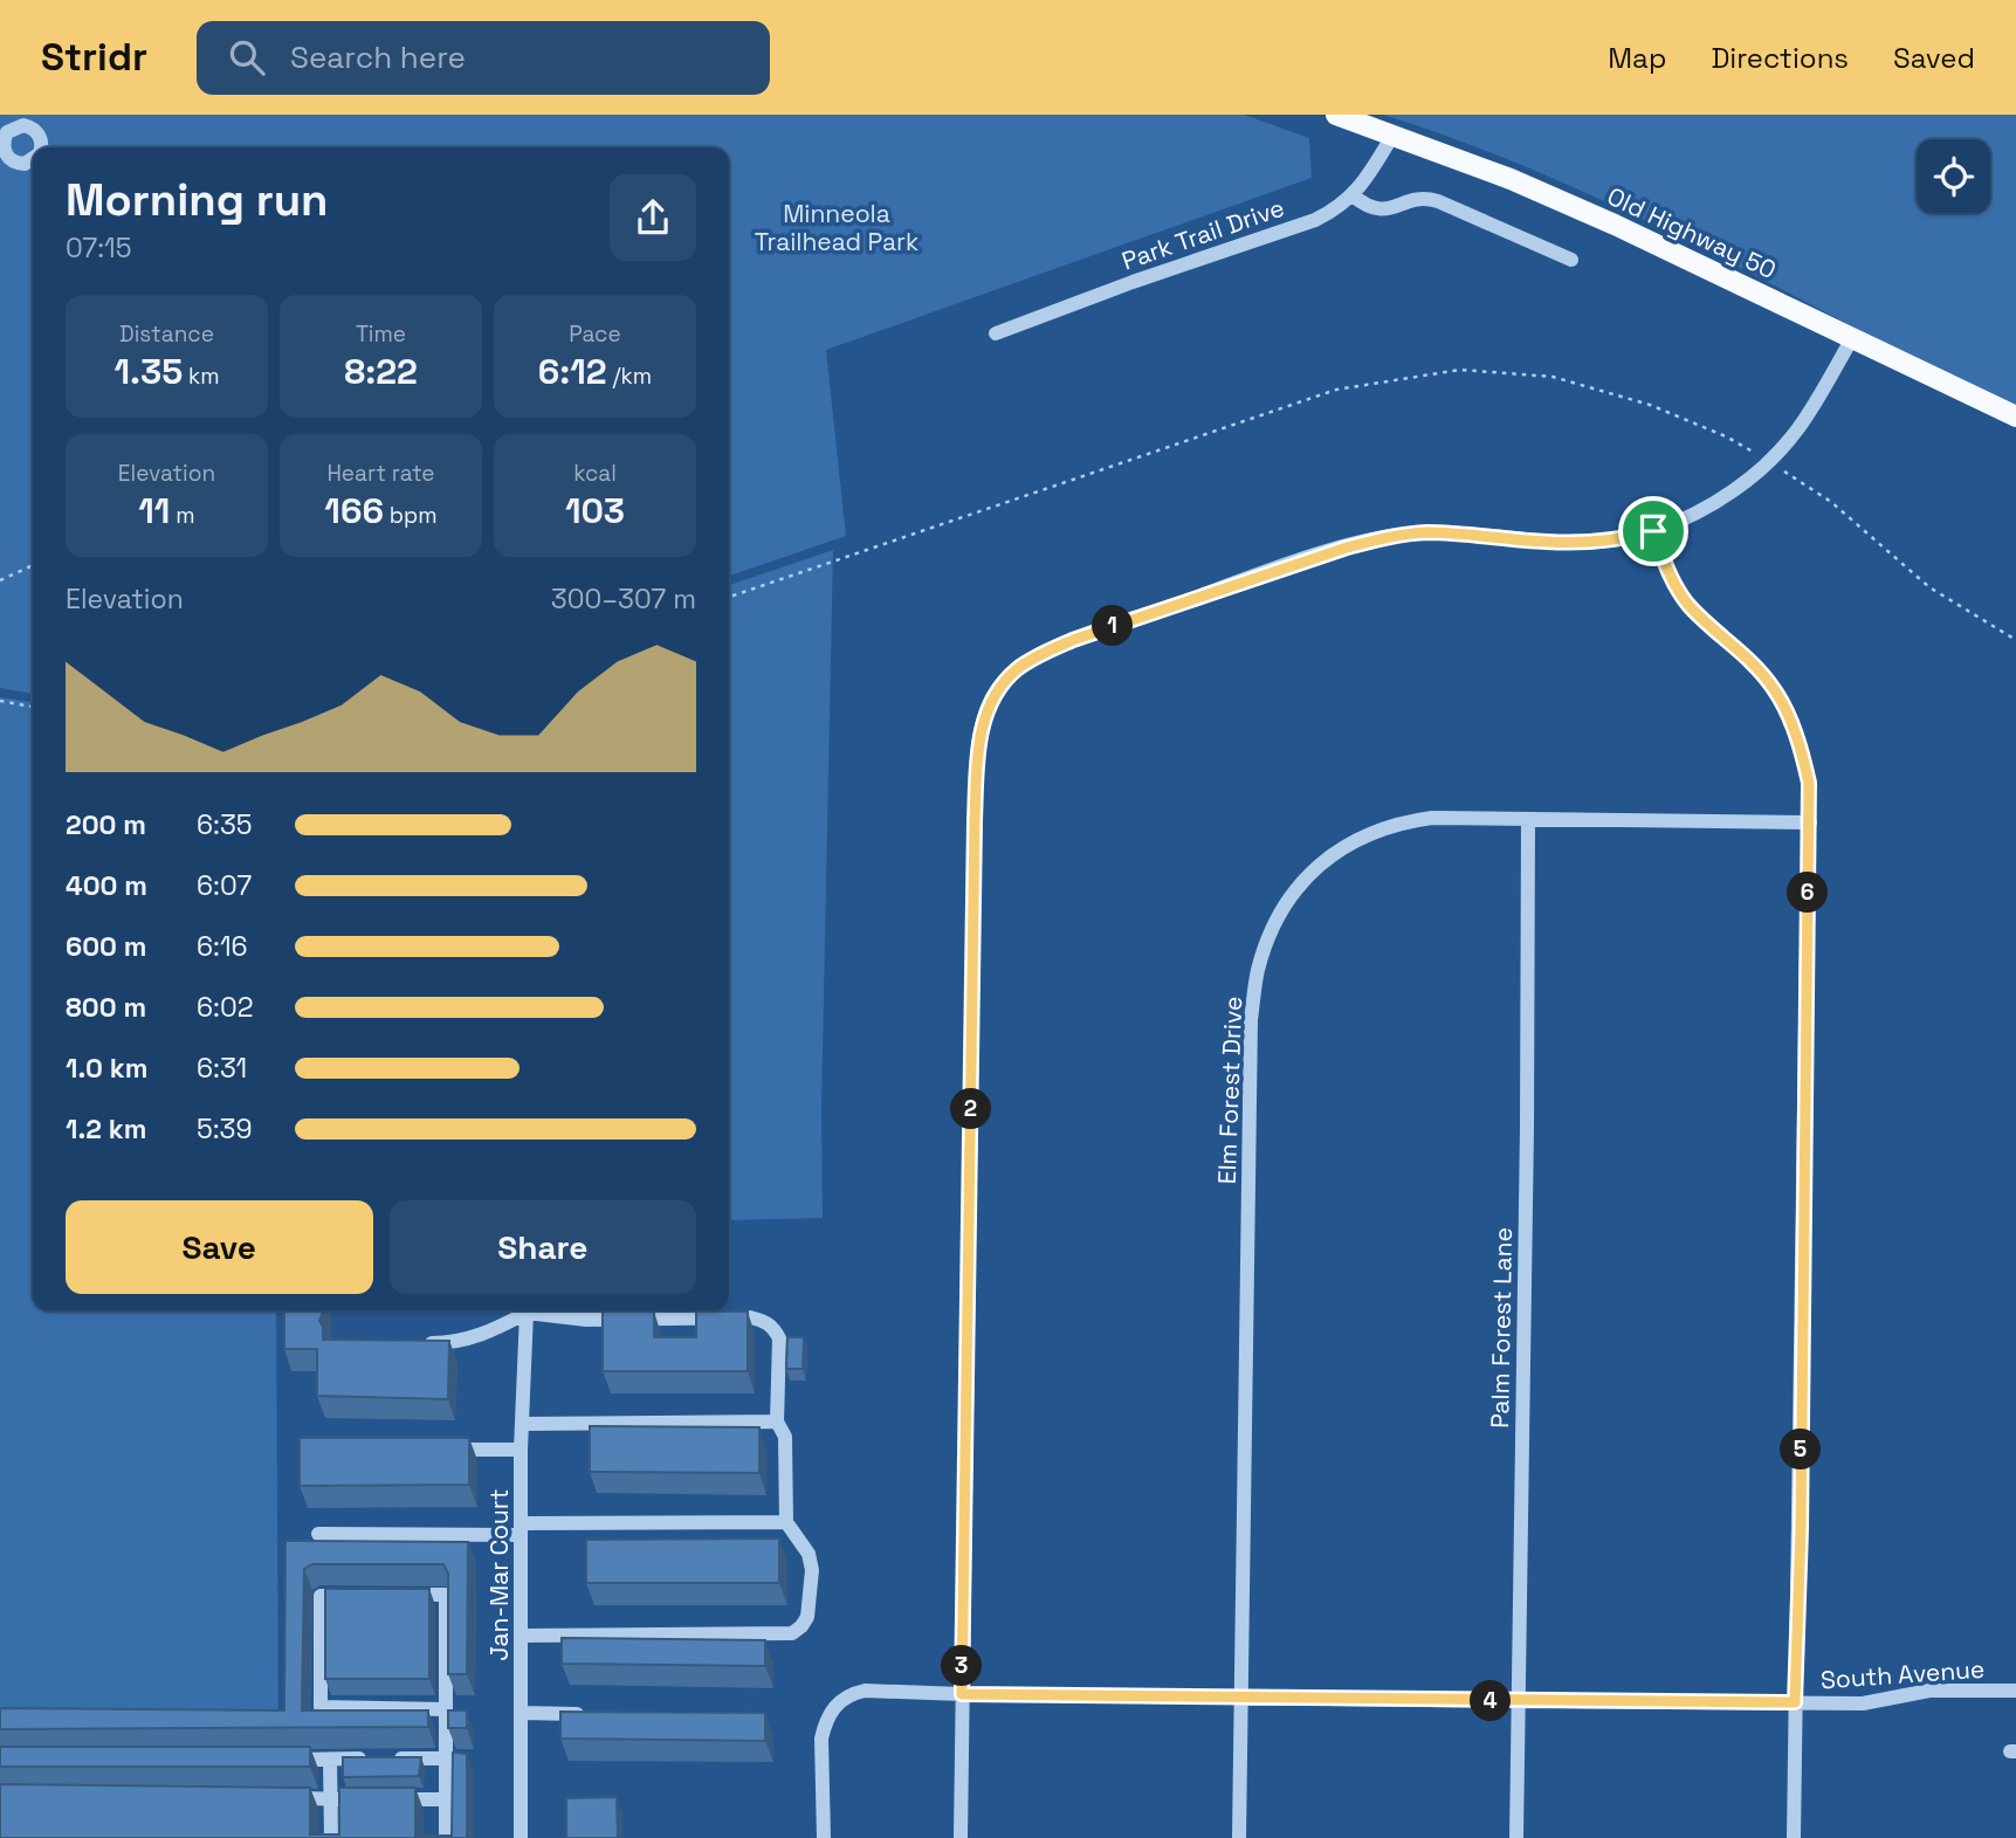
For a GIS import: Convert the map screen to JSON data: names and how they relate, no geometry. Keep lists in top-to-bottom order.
{
  "streets": {
    "main road": ["Old Highway 50"],
    "street": [
      "Park Trail Drive",
      "Elm Forest Drive",
      "Palm Forest Lane",
      "Jan-Mar Court",
      "South Avenue"
    ]
  },
  "crossings": [
    ["Old Highway 50", "Park Trail Drive"],
    ["Elm Forest Drive", "Palm Forest Lane"],
    ["Elm Forest Drive", "South Avenue"],
    ["Palm Forest Lane", "South Avenue"]
  ],
  "parks": ["Minneola Trailhead Park"],
  "page": {
    "header": "Stridr",
    "search": "Search here",
    "nav": ["Map", "Directions", "Saved"],
    "heading": ["Morning run", "07:15"],
    "stats": [
      ["Distance", "1.35 km"],
      ["Time", "8:22"],
      ["Pace", "6:12 /km"],
      ["Elevation", "11 m"],
      ["Heart rate", "166 bpm"],
      ["kcal", "103"]
    ],
    "chart": ["Elevation", "300–307 m"],
    "pins": [
      "1",
      "6",
      "2",
      "5",
      "3",
      "4"
    ],
    "list": [
      {
        "name": "200 m",
        "note": "6:35"
      },
      {
        "name": "400 m",
        "note": "6:07"
      },
      {
        "name": "600 m",
        "note": "6:16"
      },
      {
        "name": "800 m",
        "note": "6:02"
      },
      {
        "name": "1.0 km",
        "note": "6:31"
      },
      {
        "name": "1.2 km",
        "note": "5:39"
      }
    ],
    "buttons": ["Save", "Share"]
  }
}
